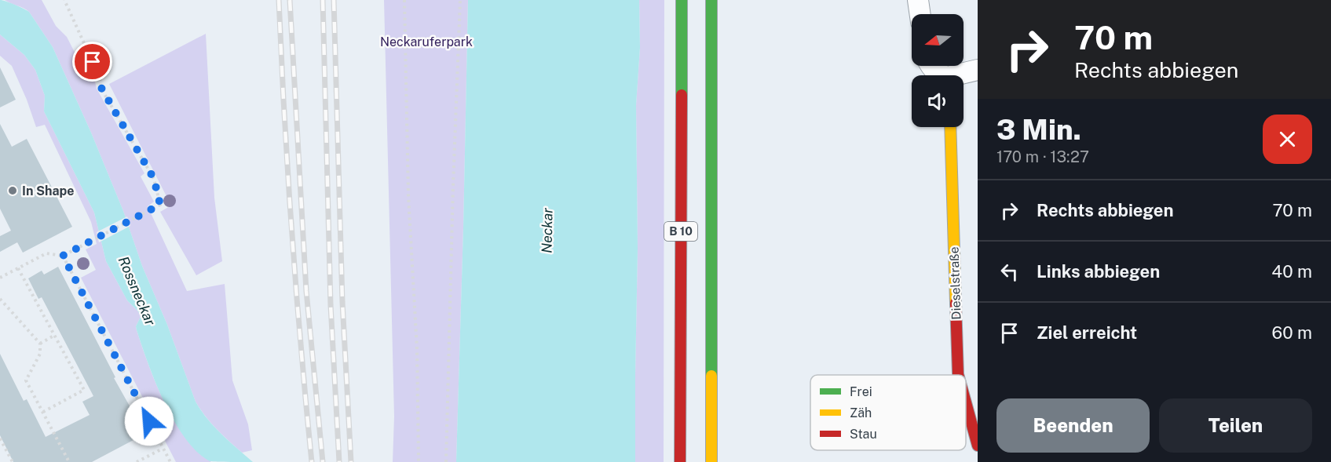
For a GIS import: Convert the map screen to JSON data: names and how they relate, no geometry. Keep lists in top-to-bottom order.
{
  "streets": {
    "main road": ["B 10", "Dieselstraße"]
  },
  "water": ["Neckar", "Rossneckar"],
  "parks": ["Neckaruferpark"],
  "places": ["In Shape"],
  "legend": ["Frei", "Zäh", "Stau"],
  "north": "left",
  "page": {
    "turn": ["70 m", "Rechts abbiegen"],
    "heading": ["3 Min.", "170 m · 13:27"],
    "list": [
      {
        "name": "Rechts abbiegen",
        "value": "70 m"
      },
      {
        "name": "Links abbiegen",
        "value": "40 m"
      },
      {
        "name": "Ziel erreicht",
        "value": "60 m"
      }
    ],
    "buttons": ["Beenden", "Teilen"]
  }
}
